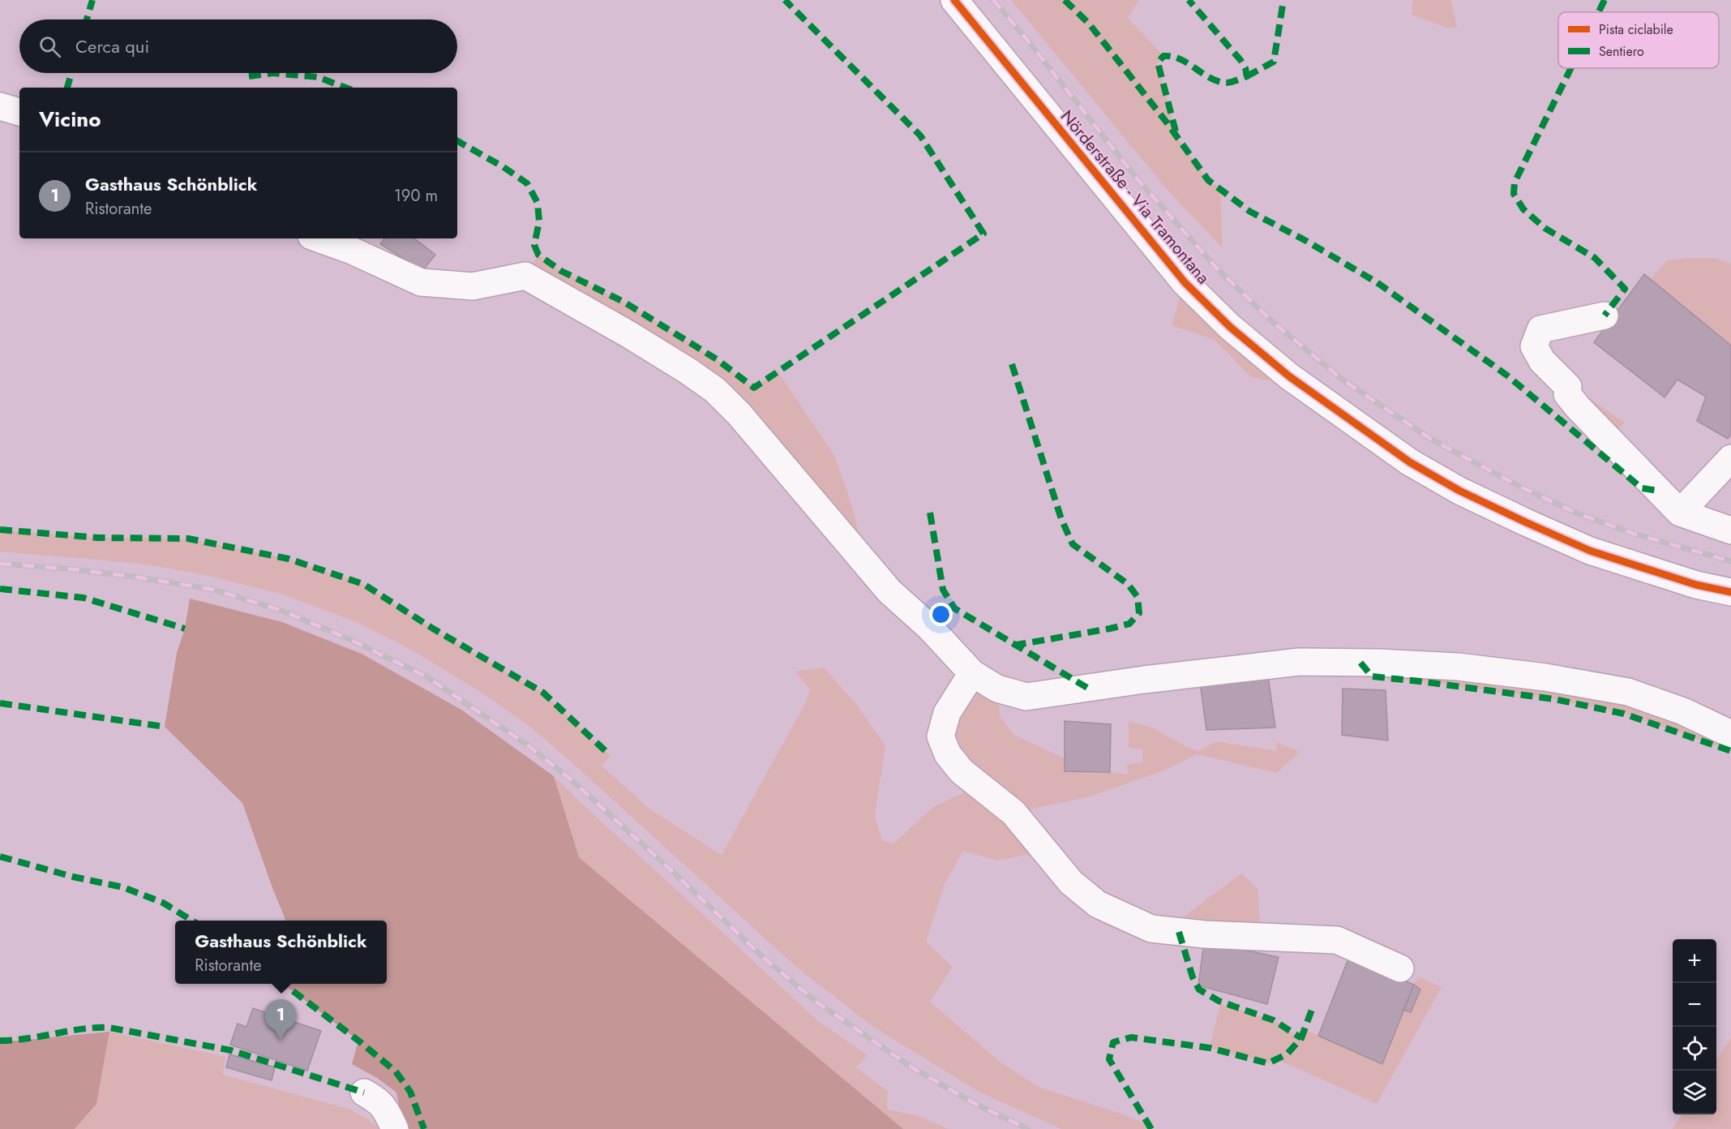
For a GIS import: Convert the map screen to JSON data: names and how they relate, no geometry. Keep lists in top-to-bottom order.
{
  "streets": {
    "street": ["Nörderstraße - Via Tramontana"]
  },
  "legend": ["Pista ciclabile", "Sentiero"],
  "page": {
    "search": "Cerca qui",
    "heading": "Vicino",
    "list": [
      {
        "mark": "1",
        "name": "Gasthaus Schönblick",
        "note": "Ristorante",
        "value": "190 m"
      }
    ],
    "popup": ["Gasthaus Schönblick", "Ristorante"],
    "map_buttons": ["+", "−"],
    "pins": "1"
  }
}
